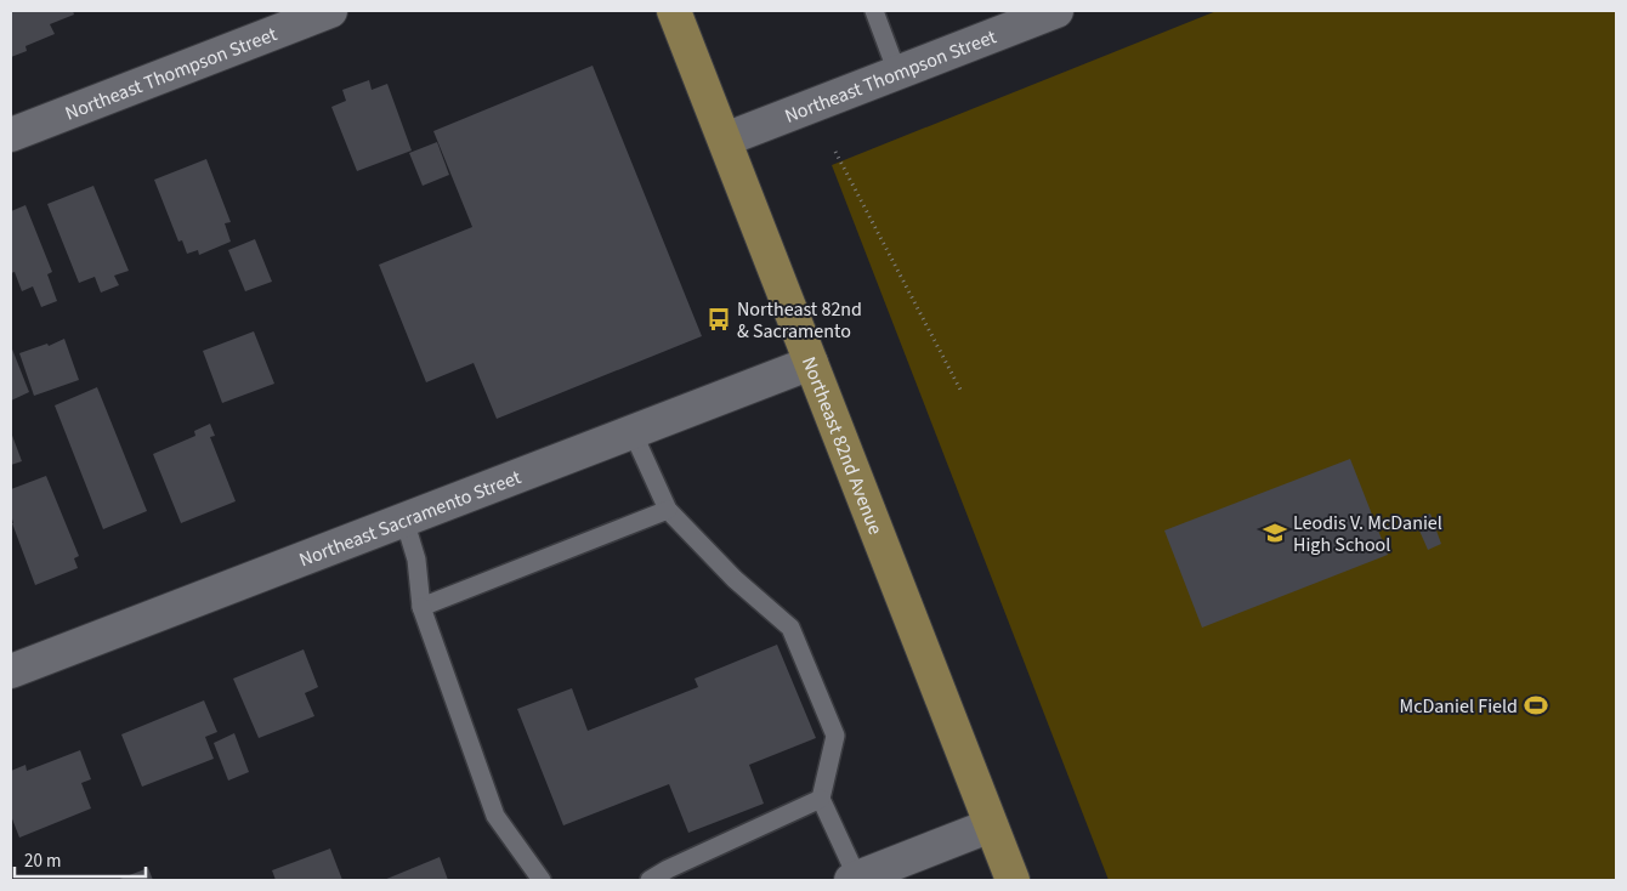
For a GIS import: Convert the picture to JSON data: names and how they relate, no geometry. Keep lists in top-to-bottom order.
{
  "streets": {
    "main road": ["Northeast 82nd Avenue"],
    "street": ["Northeast Thompson Street", "Northeast Sacramento Street"]
  },
  "crossings": [
    ["Northeast Thompson Street", "Northeast 82nd Avenue"],
    ["Northeast 82nd Avenue", "Northeast Sacramento Street"]
  ],
  "places": {
    "bus stop": ["Northeast 82nd & Sacramento"],
    "school or university": ["Leodis V. McDaniel High School"],
    "sports": ["McDaniel Field"]
  },
  "scale_bar": "20 m"
}
